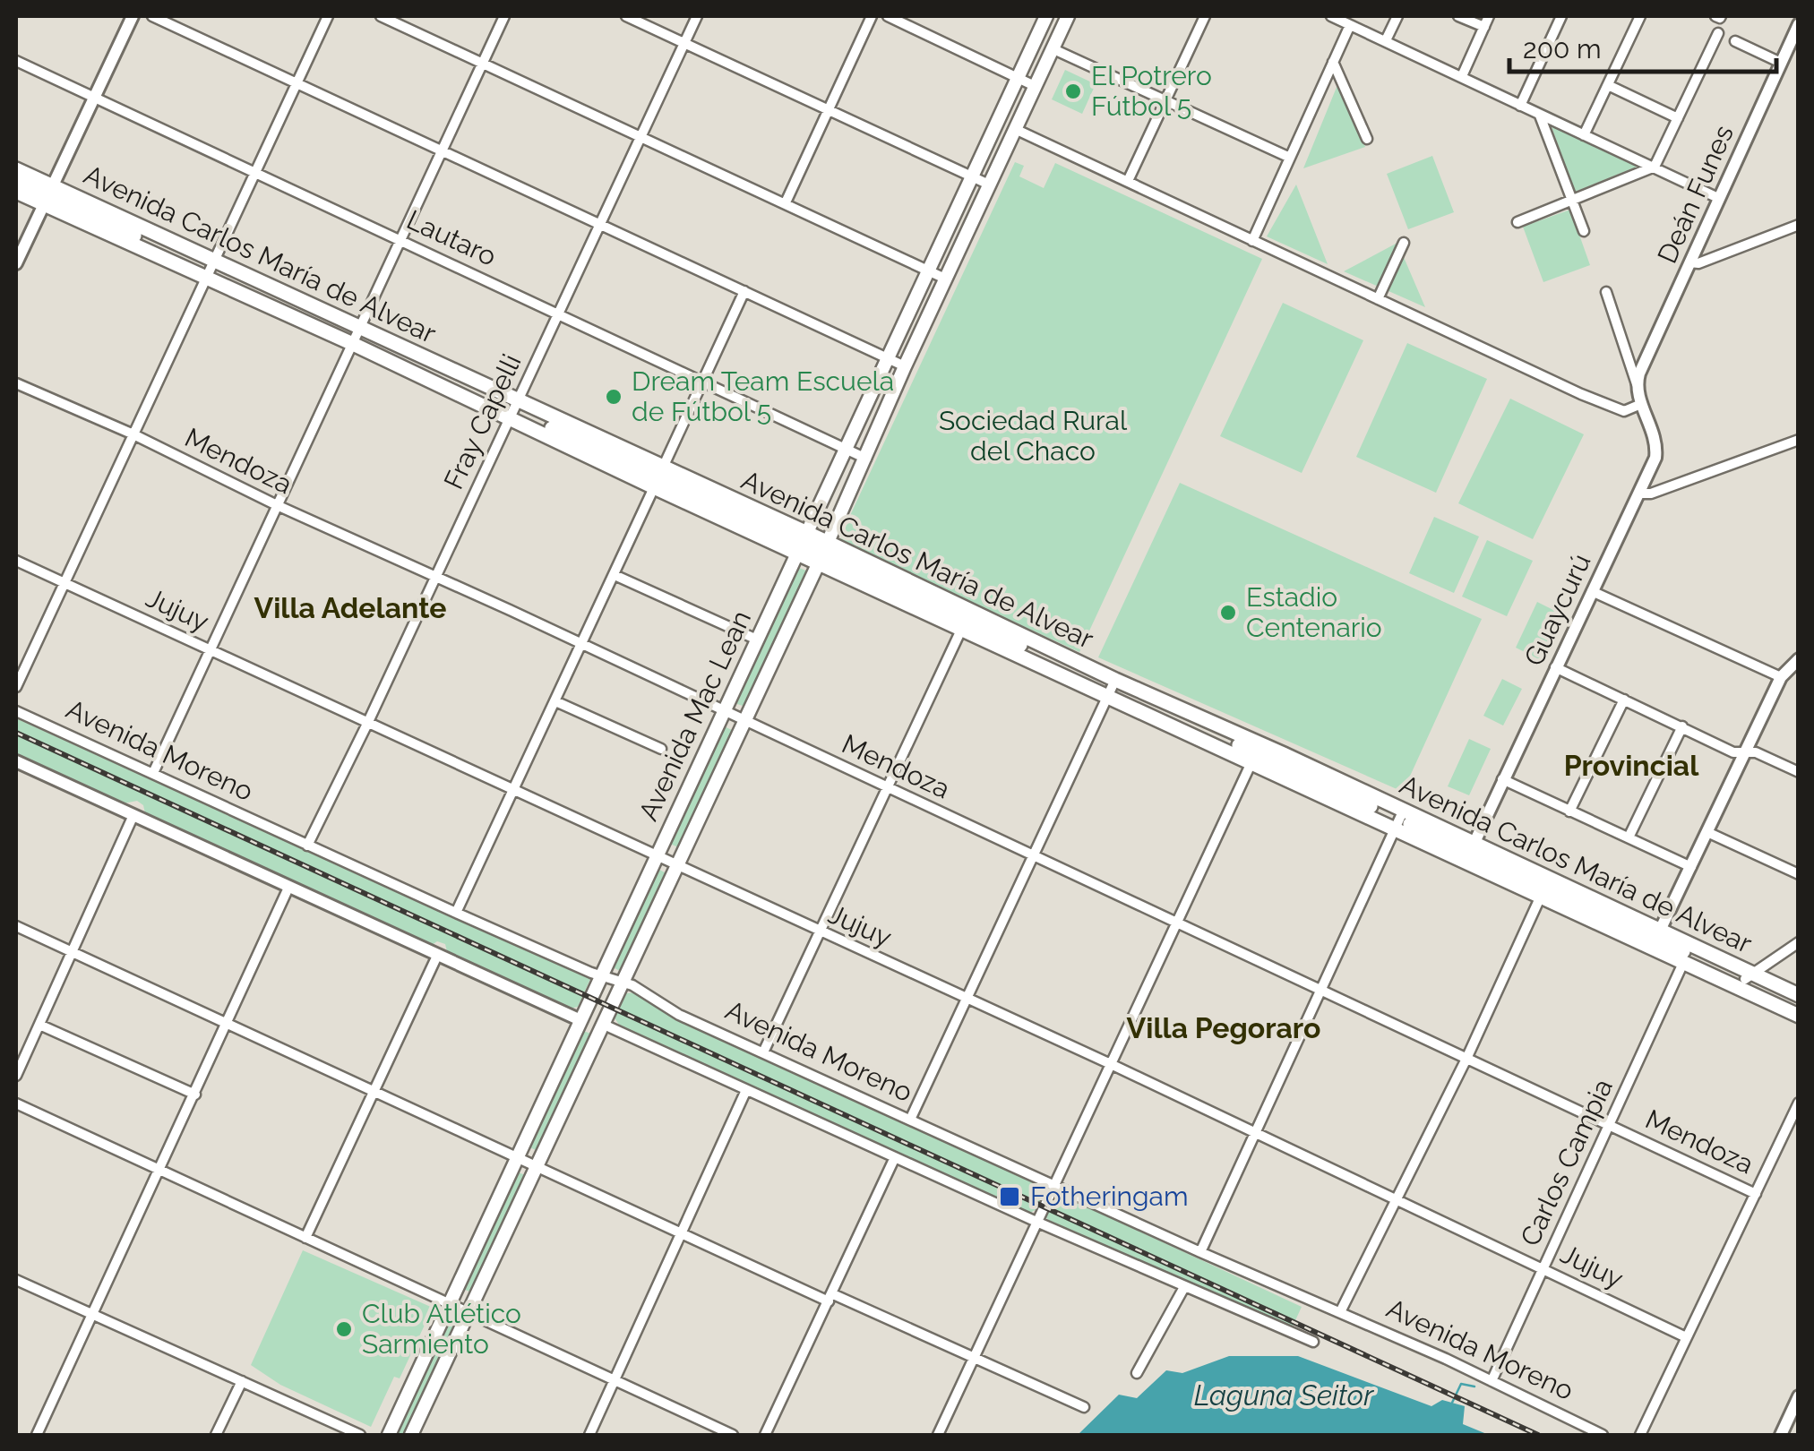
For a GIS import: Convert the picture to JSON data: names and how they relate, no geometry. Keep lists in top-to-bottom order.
{
  "streets": {
    "main road": ["Avenida Carlos María de Alvear", "Avenida Mac Lean"],
    "street": [
      "Deán Funes",
      "Lautaro",
      "Fray Capelli",
      "Mendoza",
      "Jujuy",
      "Guaycurú",
      "Avenida Moreno",
      "Carlos Campia"
    ]
  },
  "crossings": [
    ["Deán Funes", "Guaycurú"],
    ["Lautaro", "Fray Capelli"],
    ["Lautaro", "Avenida Mac Lean"],
    ["Avenida Carlos María de Alvear", "Fray Capelli"],
    ["Avenida Carlos María de Alvear", "Guaycurú"],
    ["Avenida Carlos María de Alvear", "Avenida Mac Lean"],
    ["Avenida Carlos María de Alvear", "Carlos Campia"],
    ["Fray Capelli", "Mendoza"],
    ["Fray Capelli", "Jujuy"],
    ["Fray Capelli", "Avenida Moreno"],
    ["Mendoza", "Avenida Mac Lean"],
    ["Mendoza", "Carlos Campia"],
    ["Jujuy", "Avenida Mac Lean"],
    ["Jujuy", "Carlos Campia"],
    ["Avenida Mac Lean", "Avenida Moreno"],
    ["Avenida Moreno", "Carlos Campia"]
  ],
  "districts": ["Villa Adelante", "Provincial", "Villa Pegoraro"],
  "water": ["Laguna Seitor"],
  "parks": ["Sociedad Rural del Chaco"],
  "places": {
    "other": [
      "El Potrero Fútbol 5",
      "Dream Team Escuela de Fútbol 5",
      "Estadio Centenario",
      "Club Atlético Sarmiento"
    ],
    "transit": ["Fotheringam"]
  },
  "scale_bar": "200 m"
}
